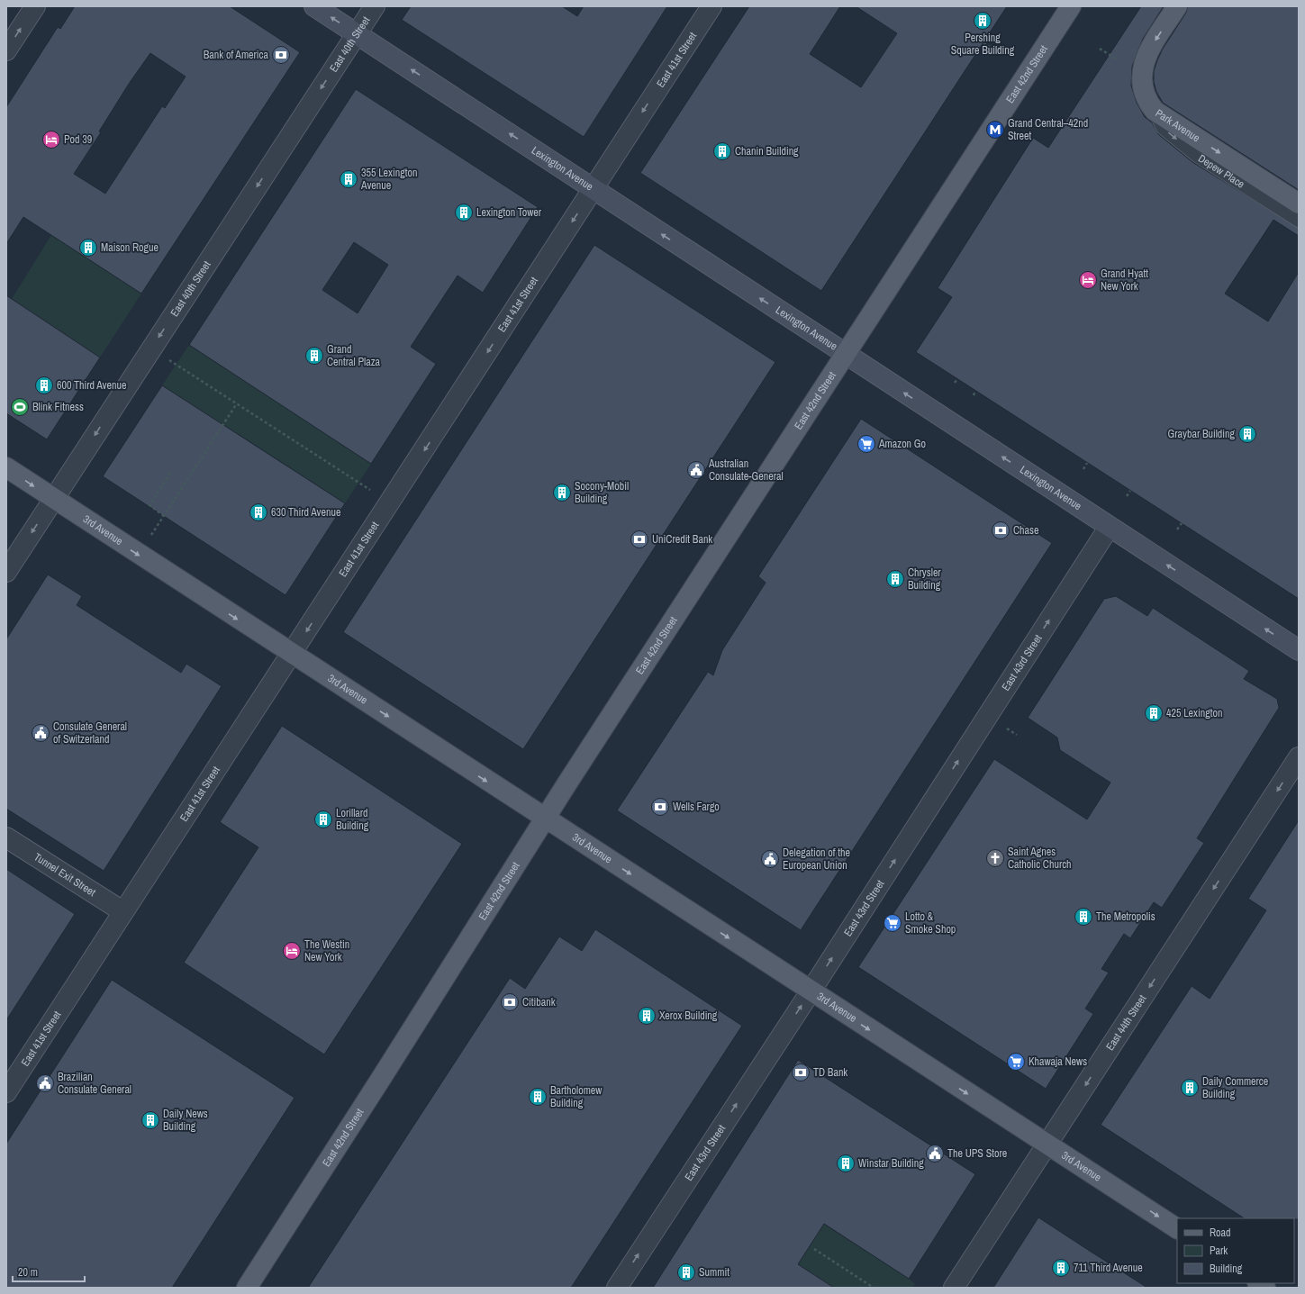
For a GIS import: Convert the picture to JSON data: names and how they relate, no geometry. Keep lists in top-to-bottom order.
{
  "streets": {
    "main road": [
      "East 42nd Street",
      "Park Avenue",
      "Lexington Avenue",
      "3rd Avenue"
    ],
    "street": [
      "East 40th Street",
      "East 41st Street",
      "East 43rd Street",
      "Tunnel Exit Street",
      "East 44th Street"
    ],
    "lane": ["Depew Place"]
  },
  "crossings": [
    ["East 40th Street", "Lexington Avenue"],
    ["East 40th Street", "3rd Avenue"],
    ["East 41st Street", "Lexington Avenue"],
    ["East 41st Street", "3rd Avenue"],
    ["East 41st Street", "Tunnel Exit Street"],
    ["East 42nd Street", "Lexington Avenue"],
    ["East 42nd Street", "3rd Avenue"],
    ["Park Avenue", "Depew Place"],
    ["Lexington Avenue", "East 43rd Street"],
    ["3rd Avenue", "East 43rd Street"],
    ["3rd Avenue", "East 44th Street"]
  ],
  "one_way": [
    "East 40th Street",
    "East 41st Street",
    "Park Avenue",
    "Lexington Avenue",
    "Depew Place",
    "3rd Avenue",
    "East 43rd Street",
    "East 44th Street"
  ],
  "places": {
    "building": [
      "Pershing Square Building",
      "Chanin Building",
      "355 Lexington Avenue",
      "Lexington Tower",
      "Maison Rogue",
      "Grand Central Plaza",
      "600 Third Avenue",
      "Graybar Building",
      "Socony-Mobil Building",
      "630 Third Avenue",
      "Chrysler Building",
      "425 Lexington",
      "Lorillard Building",
      "The Metropolis",
      "Xerox Building",
      "Daily Commerce Building",
      "Bartholomew Building",
      "Daily News Building",
      "Winstar Building",
      "711 Third Avenue",
      "Summit"
    ],
    "bank": [
      "Bank of America",
      "Chase",
      "UniCredit Bank",
      "Wells Fargo",
      "Citibank",
      "TD Bank"
    ],
    "metro station": ["Grand Central–42nd Street"],
    "hotel": ["Pod 39", "Grand Hyatt New York", "The Westin New York"],
    "sports": ["Blink Fitness"],
    "supermarket": ["Amazon Go", "Lotto & Smoke Shop", "Khawaja News"],
    "public building": [
      "Australian Consulate-General",
      "Consulate General of Switzerland",
      "Delegation of the European Union",
      "Brazilian Consulate General",
      "The UPS Store"
    ],
    "church": ["Saint Agnes Catholic Church"]
  },
  "legend": ["Road", "Park", "Building"],
  "scale_bar": "20 m"
}
